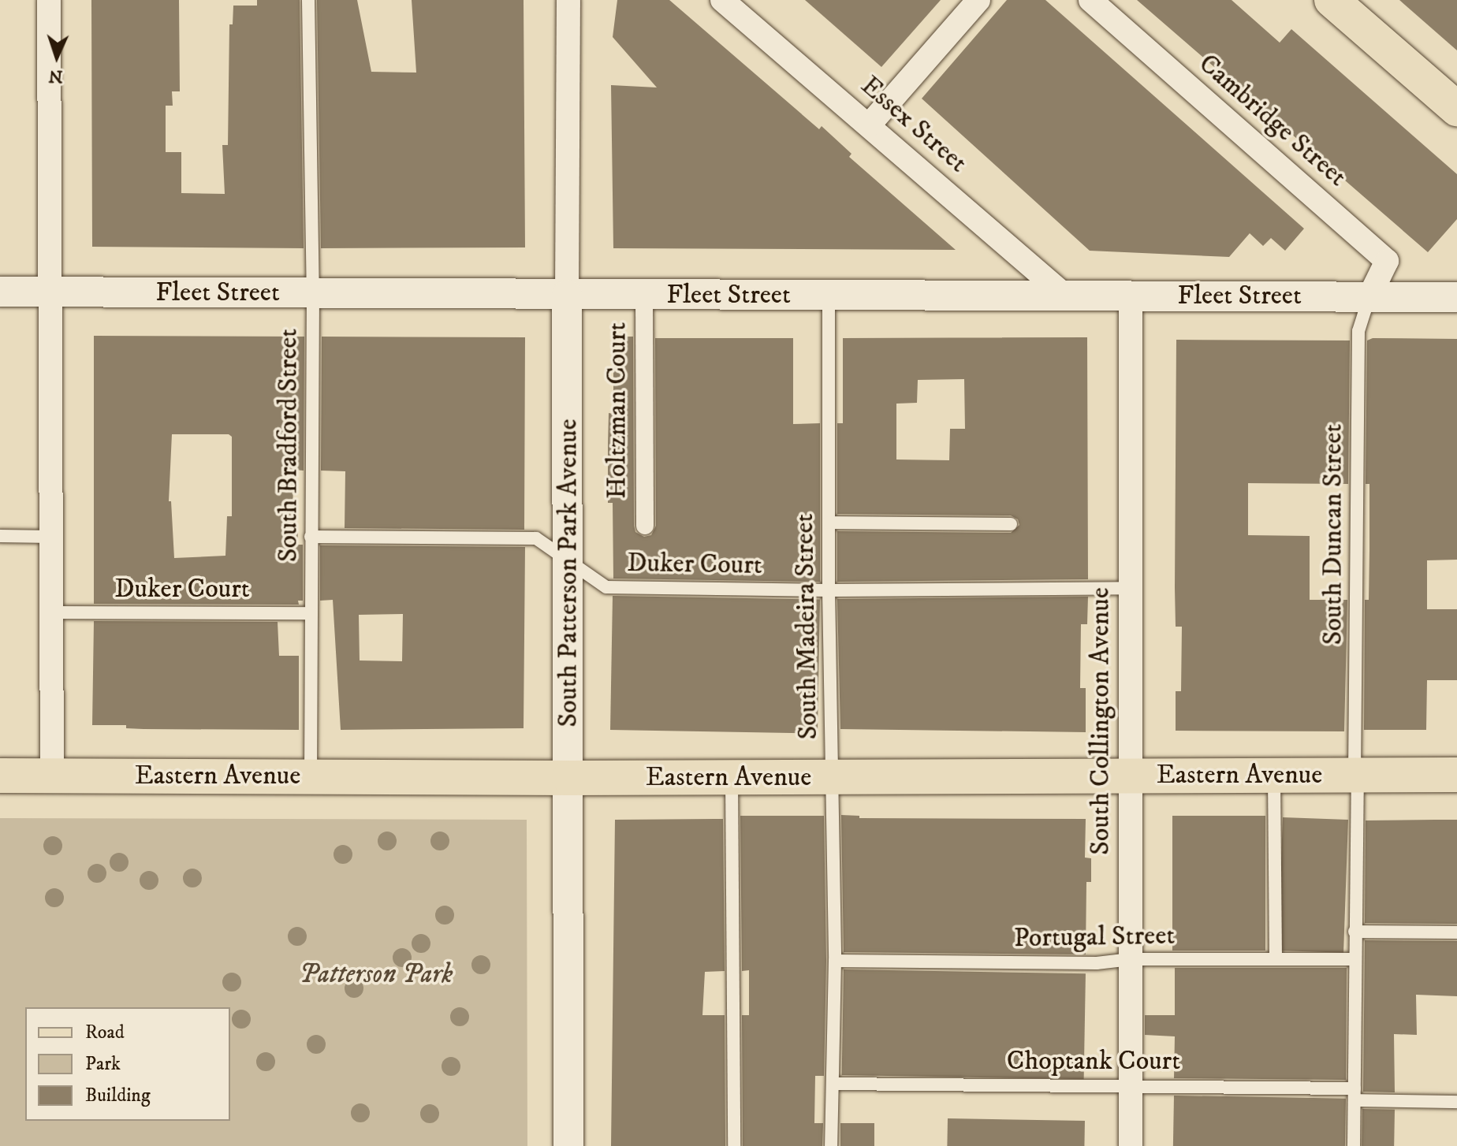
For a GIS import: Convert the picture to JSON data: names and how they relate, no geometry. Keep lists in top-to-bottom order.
{
  "streets": {
    "main road": ["Eastern Avenue"],
    "street": [
      "Cambridge Street",
      "Essex Street",
      "Fleet Street",
      "Holtzman Court",
      "South Patterson Park Avenue",
      "South Collington Avenue"
    ],
    "lane": [
      "South Bradford Street",
      "South Duncan Street",
      "Duker Court",
      "South Madeira Street",
      "Portugal Street",
      "Choptank Court"
    ]
  },
  "crossings": [
    ["Cambridge Street", "Fleet Street"],
    ["Cambridge Street", "South Duncan Street"],
    ["Essex Street", "Fleet Street"],
    ["Fleet Street", "Holtzman Court"],
    ["Fleet Street", "South Bradford Street"],
    ["Fleet Street", "South Duncan Street"],
    ["Fleet Street", "South Patterson Park Avenue"],
    ["Fleet Street", "South Madeira Street"],
    ["Fleet Street", "South Collington Avenue"],
    ["South Bradford Street", "Duker Court"],
    ["South Bradford Street", "Eastern Avenue"],
    ["South Duncan Street", "Eastern Avenue"],
    ["South Duncan Street", "Portugal Street"],
    ["South Duncan Street", "Choptank Court"],
    ["Duker Court", "South Patterson Park Avenue"],
    ["Duker Court", "South Madeira Street"],
    ["Duker Court", "South Collington Avenue"],
    ["South Patterson Park Avenue", "Eastern Avenue"],
    ["South Madeira Street", "Eastern Avenue"],
    ["South Madeira Street", "Portugal Street"],
    ["South Madeira Street", "Choptank Court"],
    ["South Collington Avenue", "Eastern Avenue"],
    ["South Collington Avenue", "Portugal Street"],
    ["South Collington Avenue", "Choptank Court"]
  ],
  "parks": ["Patterson Park"],
  "legend": ["Road", "Park", "Building"],
  "north": "bottom"
}
